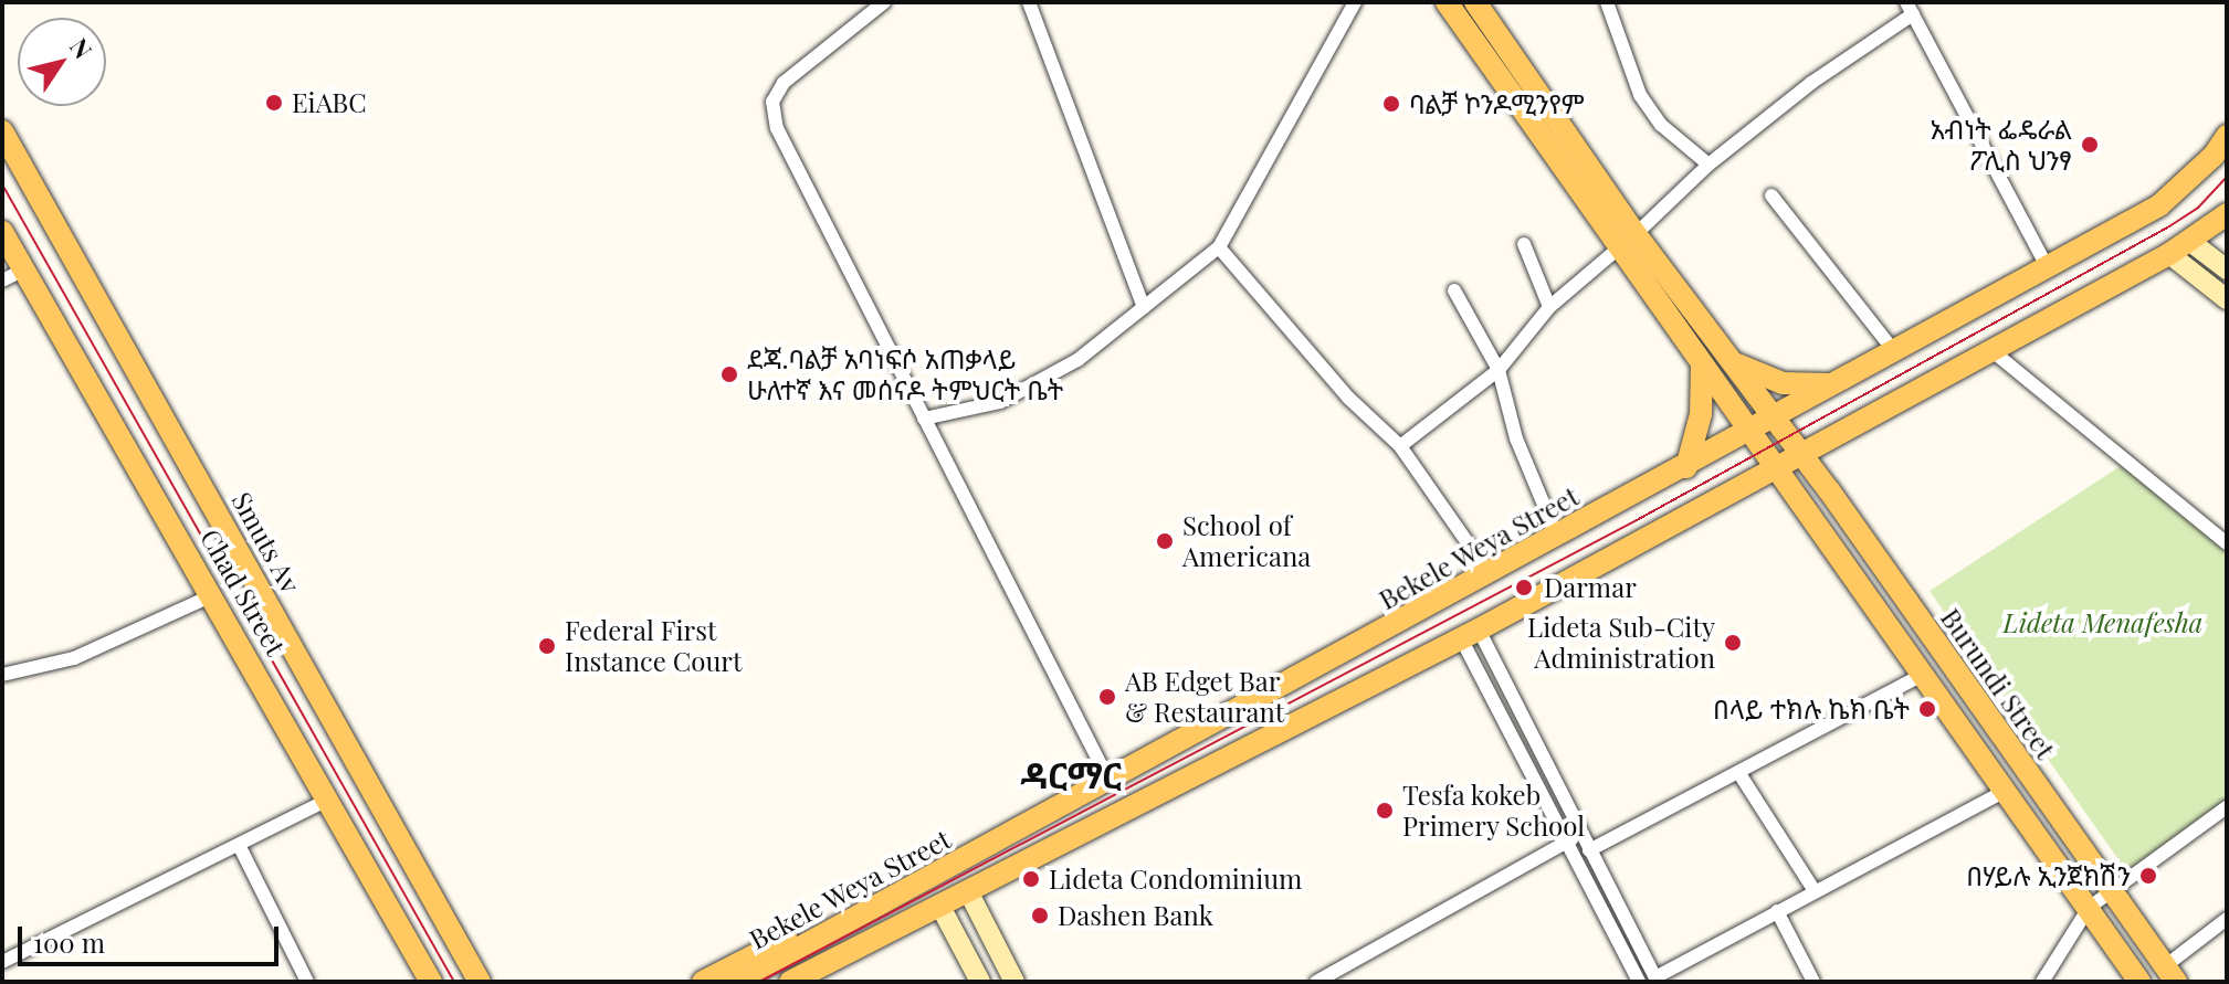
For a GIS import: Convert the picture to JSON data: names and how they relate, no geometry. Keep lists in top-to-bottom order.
{
  "streets": {
    "main road": [
      "Smuts Av",
      "Bekele Weya Street",
      "Chad Street",
      "Burundi Street"
    ]
  },
  "crossings": [
    ["Bekele Weya Street", "Burundi Street"]
  ],
  "districts": ["ዳርማር"],
  "parks": ["Lideta Menafesha"],
  "places": [
    "EiABC",
    "ባልቻ ኮንዶሚንየም",
    "አብነት ፌዴራል ፖሊስ ህንፃ",
    "ደጃ.ባልቻ አባነፍሶ አጠቃላይ ሁለተኛ እና መሰናዶ ትምህርት ቤት",
    "School of Americana",
    "Darmar",
    "Lideta Sub-City Administration",
    "Federal First Instance Court",
    "AB Edget Bar & Restaurant",
    "በላይ ተክሉ ኬክ ቤት",
    "Tesfa kokeb Primery School",
    "በሃይሉ ኢንጀክሽን",
    "Lideta Condominium",
    "Dashen Bank"
  ],
  "scale_bar": "100 m",
  "north": "top right"
}
